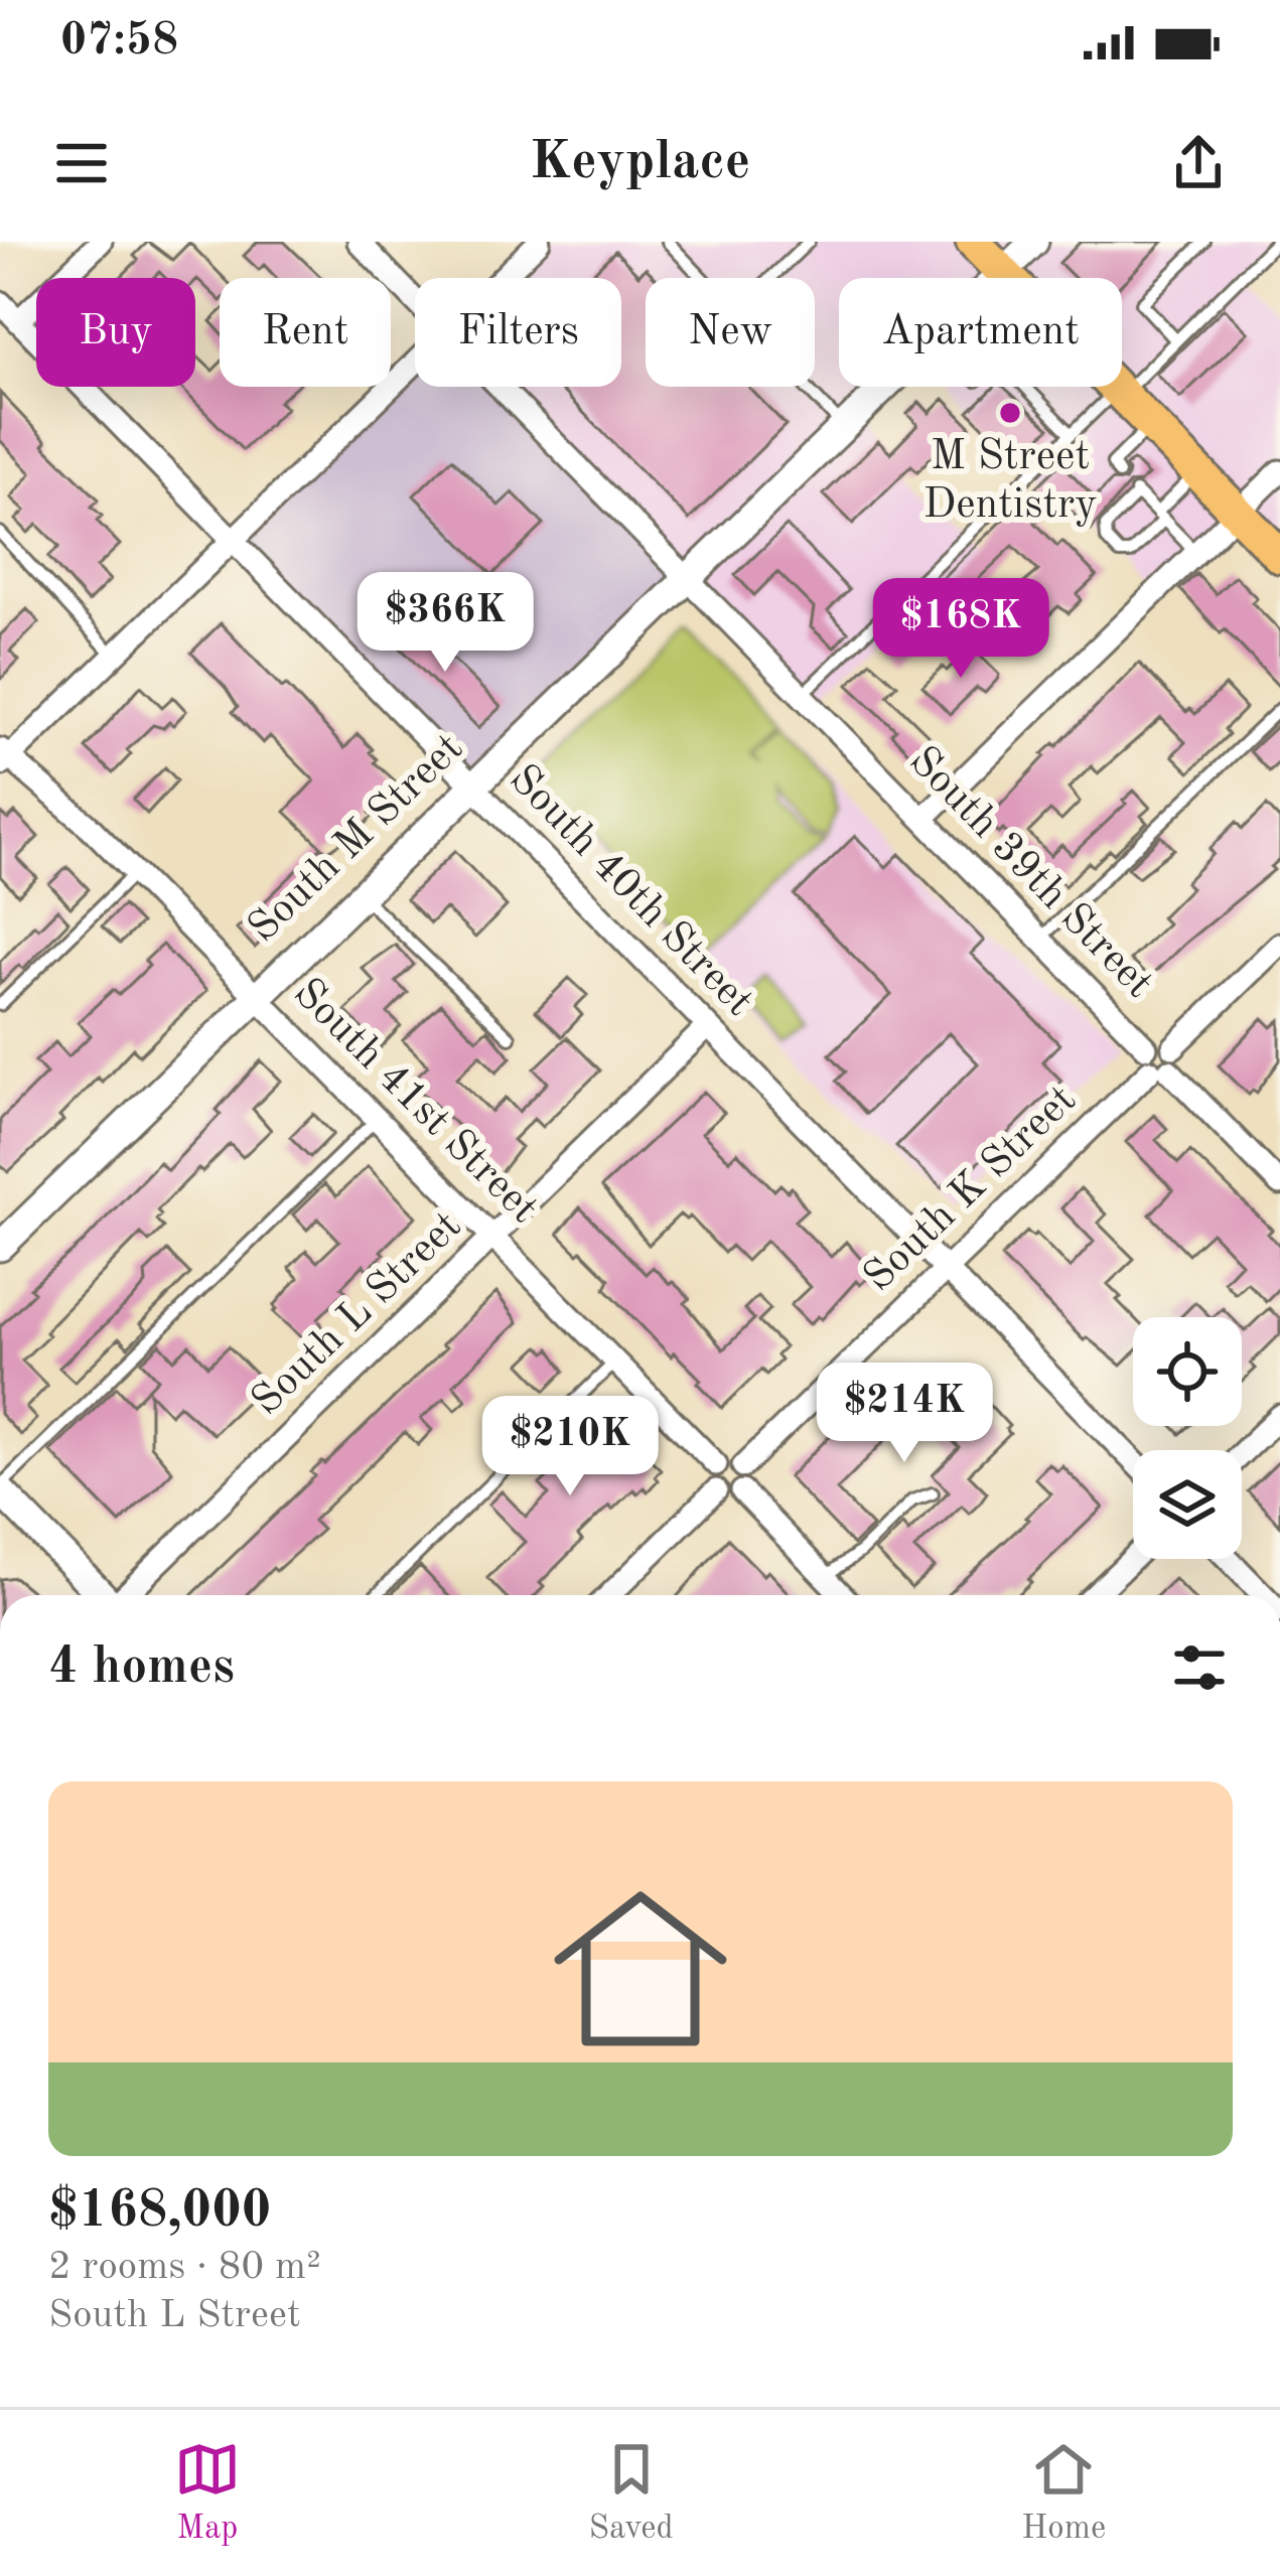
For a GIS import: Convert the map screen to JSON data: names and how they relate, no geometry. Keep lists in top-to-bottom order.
{
  "streets": {
    "street": [
      "South M Street",
      "South 39th Street",
      "South 40th Street",
      "South 41st Street",
      "South K Street",
      "South L Street"
    ]
  },
  "crossings": [
    ["South M Street", "South 39th Street"],
    ["South M Street", "South 40th Street"],
    ["South M Street", "South 41st Street"],
    ["South 39th Street", "South K Street"],
    ["South 40th Street", "South K Street"],
    ["South 40th Street", "South L Street"],
    ["South 41st Street", "South K Street"],
    ["South 41st Street", "South L Street"]
  ],
  "places": ["M Street Dentistry"],
  "page": {
    "status": "07:58",
    "header": "Keyplace",
    "chip": [
      "Buy",
      "Rent",
      "Filters",
      "New",
      "Apartment"
    ],
    "price": [
      "$366K",
      "$168K",
      "$214K",
      "$210K"
    ],
    "heading": "4 homes",
    "list": [
      {
        "name": "$168,000",
        "note": "2 rooms · 80 m² · South L Street"
      }
    ],
    "tabs": ["Map", "Saved", "Home"]
  }
}
